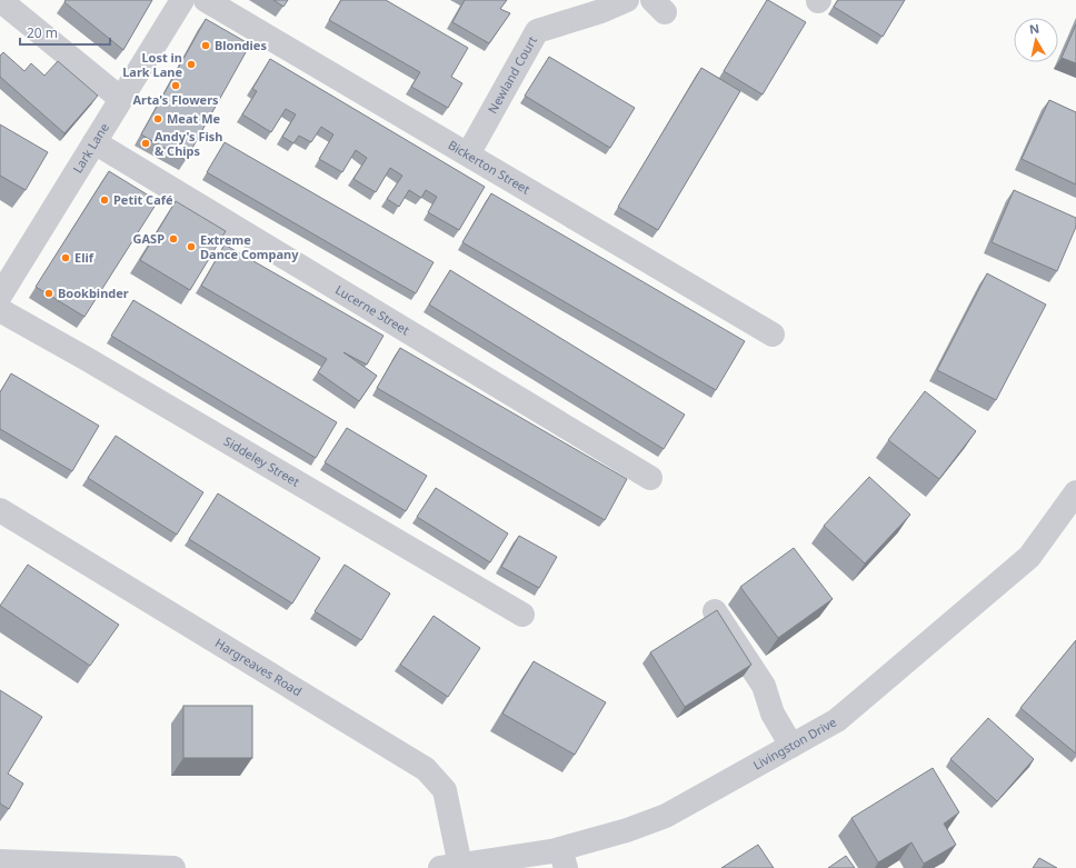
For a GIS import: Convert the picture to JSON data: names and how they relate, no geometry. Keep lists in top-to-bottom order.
{
  "streets": {
    "street": [
      "Newland Court",
      "Lark Lane",
      "Bickerton Street",
      "Lucerne Street",
      "Siddeley Street",
      "Hargreaves Road",
      "Livingston Drive"
    ]
  },
  "crossings": [
    ["Newland Court", "Bickerton Street"],
    ["Lark Lane", "Lucerne Street"],
    ["Hargreaves Road", "Livingston Drive"]
  ],
  "places": [
    "Blondies",
    "Lost in Lark Lane",
    "Arta's Flowers",
    "Meat Me",
    "Andy's Fish & Chips",
    "Petit Café",
    "GASP",
    "Extreme Dance Company",
    "Elif",
    "Bookbinder"
  ],
  "scale_bar": "20 m",
  "north": "top"
}
